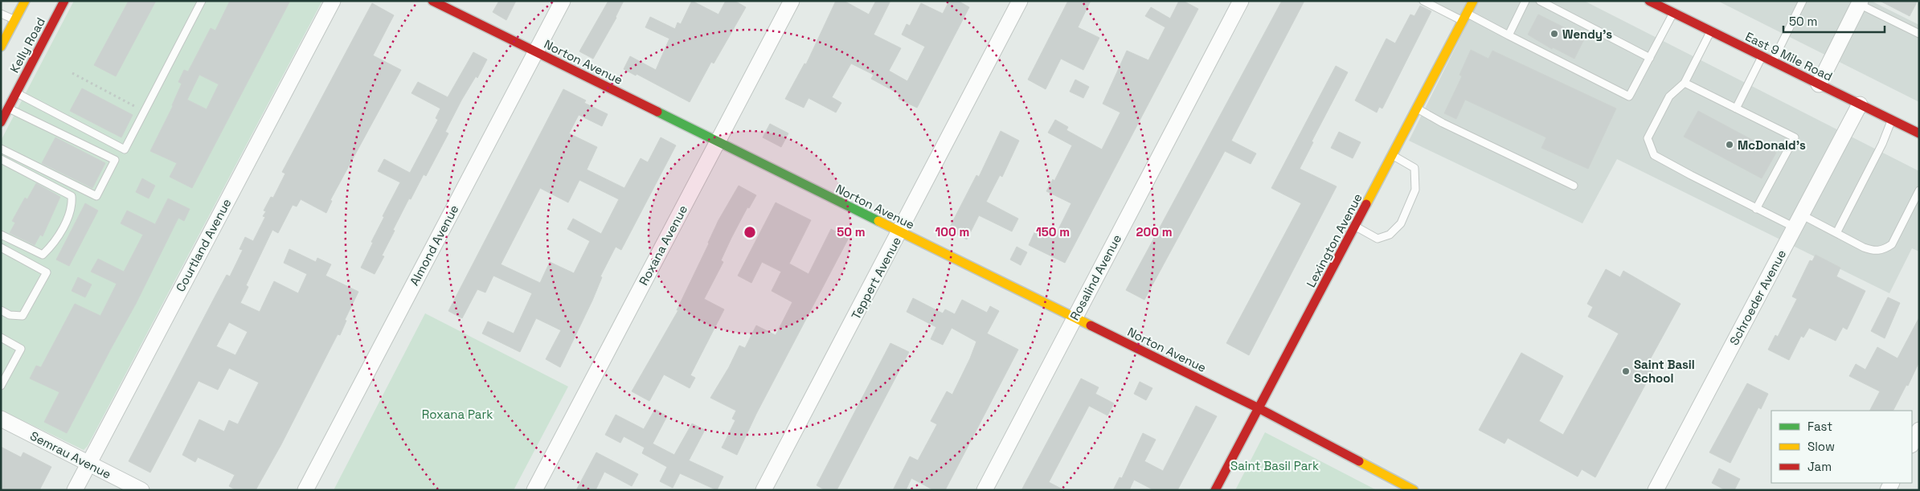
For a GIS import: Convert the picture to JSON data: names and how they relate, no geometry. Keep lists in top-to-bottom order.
{
  "streets": {
    "street": [
      "Kelly Road",
      "East 9 Mile Road",
      "Norton Avenue",
      "Lexington Avenue",
      "Courtland Avenue",
      "Almond Avenue",
      "Roxana Avenue",
      "Rosalind Avenue",
      "Teppert Avenue",
      "Schroeder Avenue",
      "Semrau Avenue"
    ]
  },
  "crossings": [
    ["East 9 Mile Road", "Schroeder Avenue"],
    ["Norton Avenue", "Lexington Avenue"],
    ["Norton Avenue", "Almond Avenue"],
    ["Norton Avenue", "Roxana Avenue"],
    ["Norton Avenue", "Rosalind Avenue"],
    ["Norton Avenue", "Teppert Avenue"],
    ["Courtland Avenue", "Semrau Avenue"]
  ],
  "parks": ["Roxana Park", "Saint Basil Park"],
  "places": ["Wendy's", "McDonald's", "Saint Basil School"],
  "legend": ["Fast", "Slow", "Jam"],
  "scale_bar": "50 m",
  "rings": [
    "50 m",
    "100 m",
    "150 m",
    "200 m"
  ]
}
